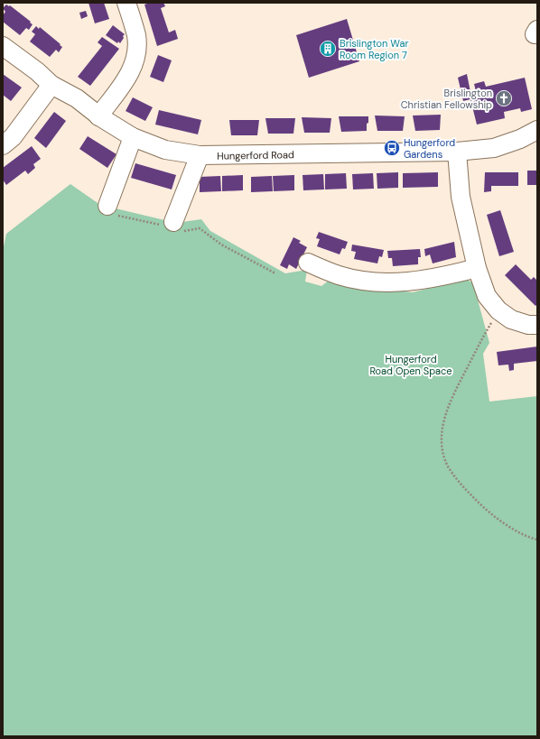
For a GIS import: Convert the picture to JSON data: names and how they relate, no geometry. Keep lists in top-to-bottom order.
{
  "streets": {
    "street": ["Hungerford Road"]
  },
  "parks": ["Hungerford Road Open Space"],
  "places": {
    "building": ["Brislington War Room Region 7"],
    "church": ["Brislington Christian Fellowship"],
    "bus stop": ["Hungerford Gardens"]
  }
}
